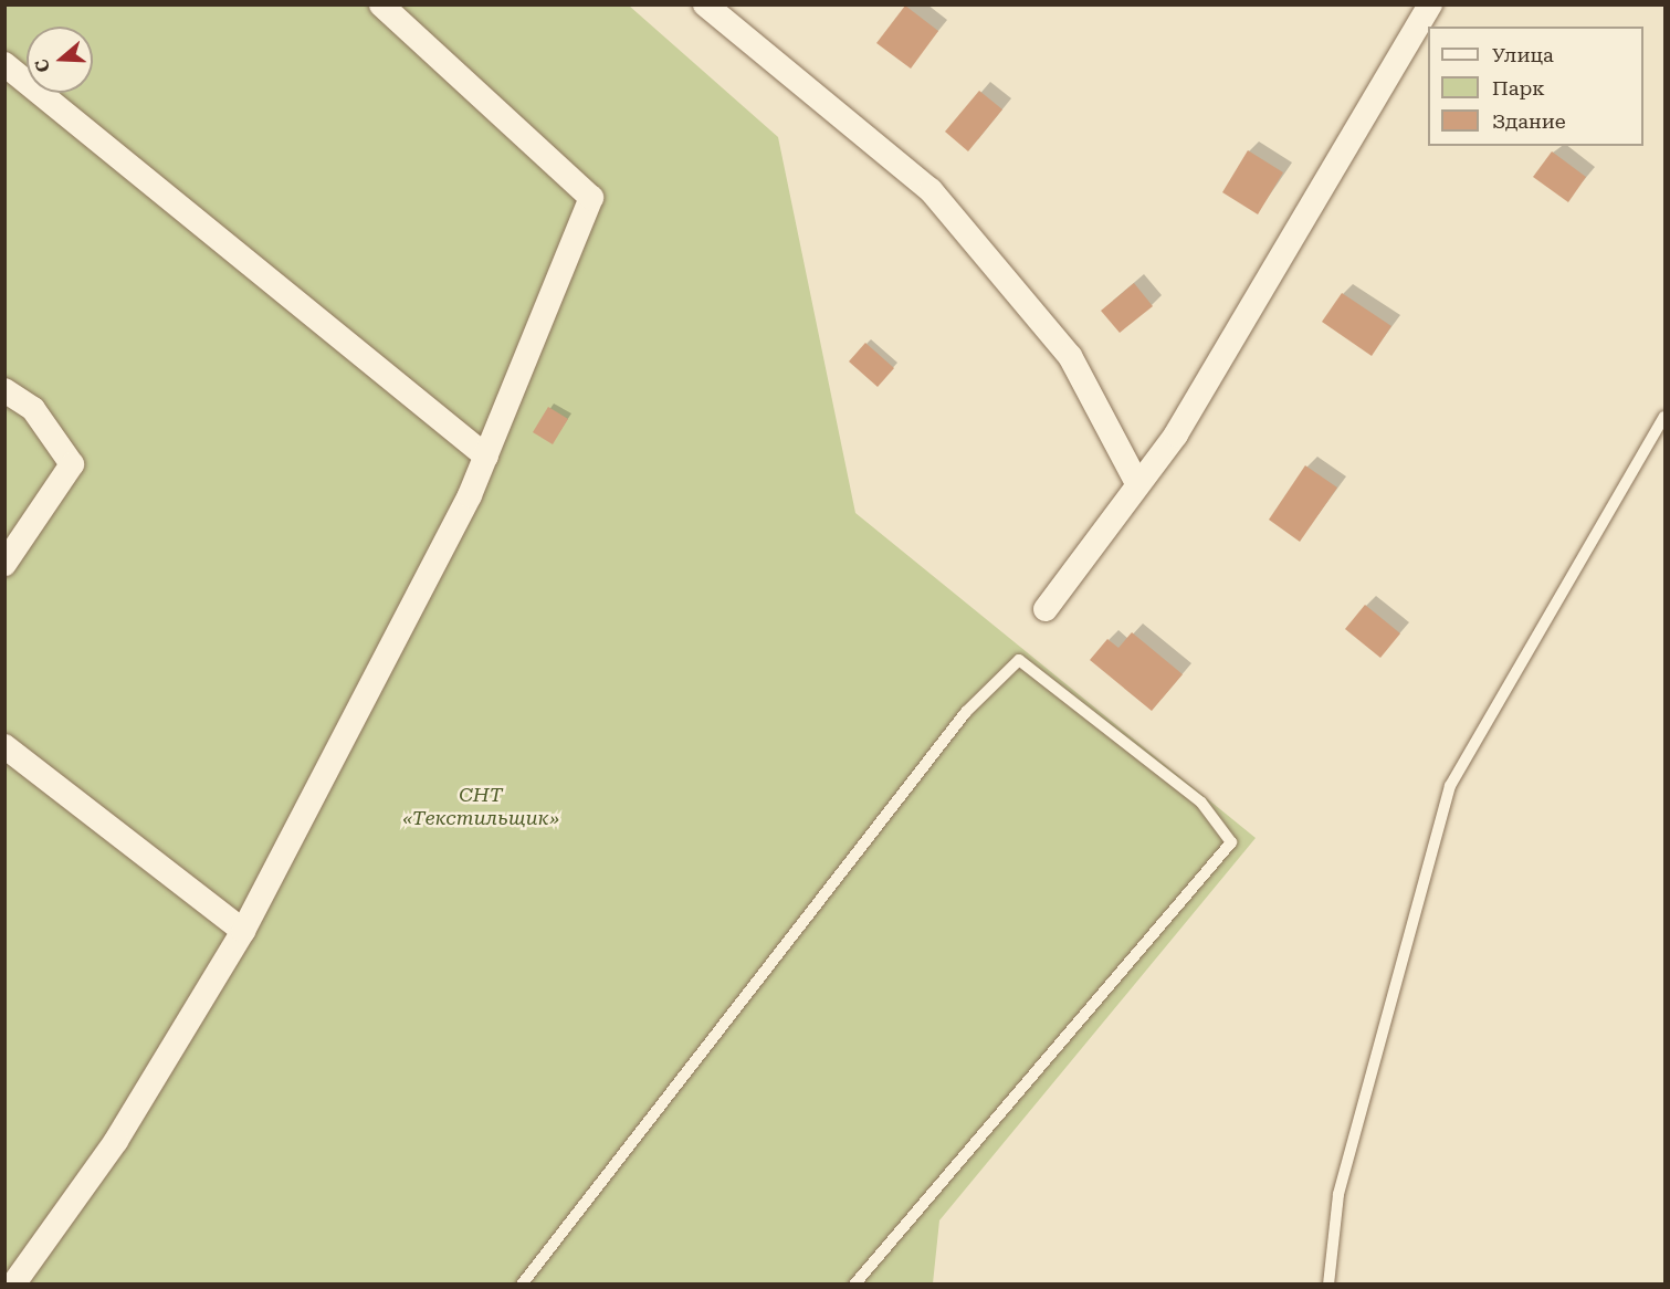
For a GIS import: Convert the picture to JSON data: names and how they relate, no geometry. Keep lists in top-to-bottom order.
{
  "parks": ["СНТ «Текстильщик»"],
  "legend": ["Улица", "Парк", "Здание"],
  "north": "left"
}
